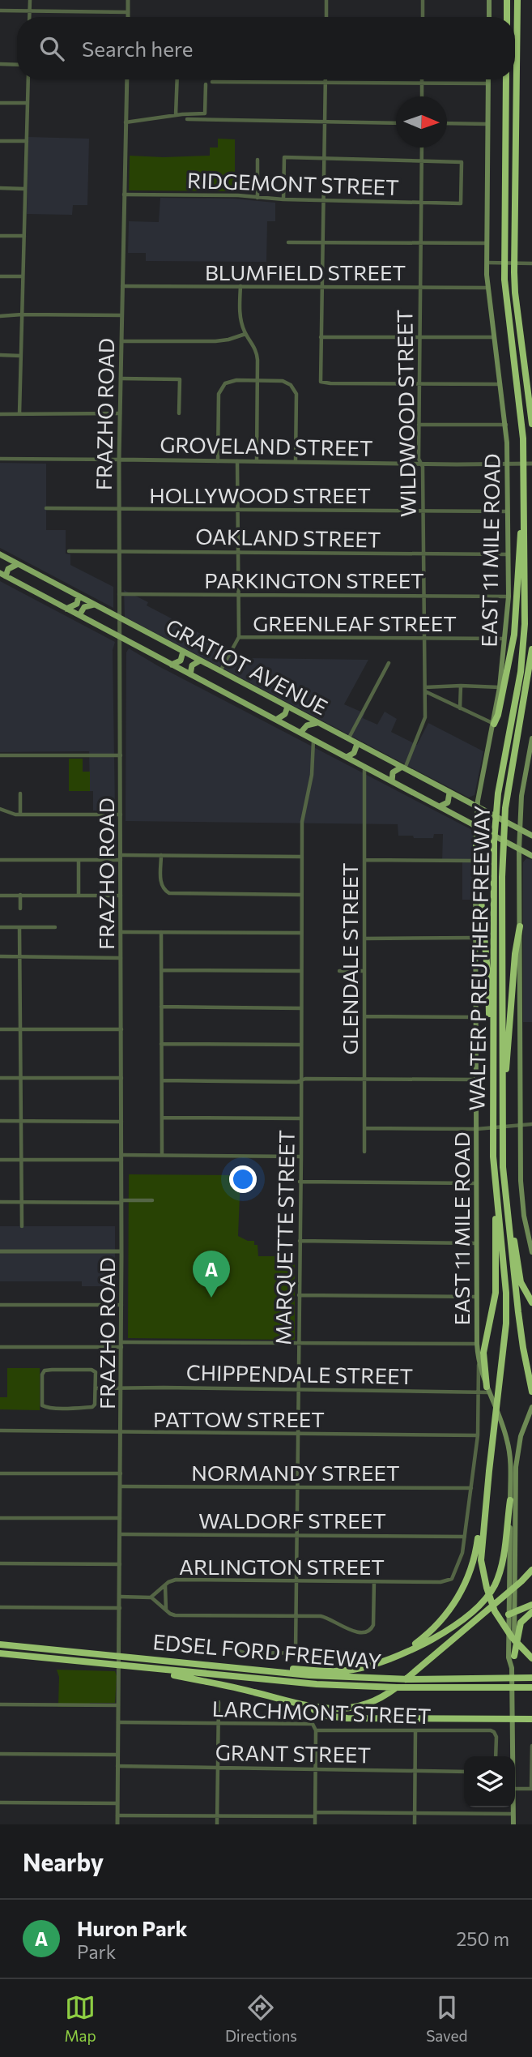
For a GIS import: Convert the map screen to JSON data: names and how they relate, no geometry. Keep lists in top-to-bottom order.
{
  "streets": {
    "highway": ["WALTER P REUTHER FREEWAY", "EDSEL FORD FREEWAY"],
    "main road": ["EAST 11 MILE ROAD", "GRATIOT AVENUE"],
    "street": [
      "RIDGEMONT STREET",
      "BLUMFIELD STREET",
      "WILDWOOD STREET",
      "FRAZHO ROAD",
      "GROVELAND STREET",
      "HOLLYWOOD STREET",
      "OAKLAND STREET",
      "PARKINGTON STREET",
      "GREENLEAF STREET",
      "GLENDALE STREET",
      "MARQUETTE STREET",
      "CHIPPENDALE STREET",
      "PATTOW STREET",
      "NORMANDY STREET",
      "WALDORF STREET",
      "ARLINGTON STREET",
      "LARCHMONT STREET",
      "GRANT STREET"
    ]
  },
  "crossings": [
    ["RIDGEMONT STREET", "WILDWOOD STREET"],
    ["RIDGEMONT STREET", "FRAZHO ROAD"],
    ["BLUMFIELD STREET", "WILDWOOD STREET"],
    ["BLUMFIELD STREET", "FRAZHO ROAD"],
    ["BLUMFIELD STREET", "EAST 11 MILE ROAD"],
    ["WILDWOOD STREET", "GROVELAND STREET"],
    ["WILDWOOD STREET", "HOLLYWOOD STREET"],
    ["WILDWOOD STREET", "OAKLAND STREET"],
    ["WILDWOOD STREET", "PARKINGTON STREET"],
    ["WILDWOOD STREET", "GREENLEAF STREET"],
    ["WILDWOOD STREET", "GRATIOT AVENUE"],
    ["FRAZHO ROAD", "GROVELAND STREET"],
    ["FRAZHO ROAD", "HOLLYWOOD STREET"],
    ["FRAZHO ROAD", "OAKLAND STREET"],
    ["FRAZHO ROAD", "PARKINGTON STREET"],
    ["FRAZHO ROAD", "GRATIOT AVENUE"],
    ["FRAZHO ROAD", "CHIPPENDALE STREET"],
    ["FRAZHO ROAD", "PATTOW STREET"],
    ["FRAZHO ROAD", "NORMANDY STREET"],
    ["FRAZHO ROAD", "WALDORF STREET"],
    ["FRAZHO ROAD", "LARCHMONT STREET"],
    ["FRAZHO ROAD", "GRANT STREET"],
    ["GROVELAND STREET", "EAST 11 MILE ROAD"],
    ["HOLLYWOOD STREET", "EAST 11 MILE ROAD"],
    ["OAKLAND STREET", "EAST 11 MILE ROAD"],
    ["EAST 11 MILE ROAD", "PARKINGTON STREET"],
    ["EAST 11 MILE ROAD", "GREENLEAF STREET"],
    ["EAST 11 MILE ROAD", "GRATIOT AVENUE"],
    ["EAST 11 MILE ROAD", "CHIPPENDALE STREET"],
    ["GRATIOT AVENUE", "GLENDALE STREET"],
    ["GRATIOT AVENUE", "MARQUETTE STREET"],
    ["MARQUETTE STREET", "CHIPPENDALE STREET"],
    ["MARQUETTE STREET", "PATTOW STREET"],
    ["MARQUETTE STREET", "NORMANDY STREET"],
    ["MARQUETTE STREET", "WALDORF STREET"],
    ["MARQUETTE STREET", "ARLINGTON STREET"],
    ["WALDORF STREET", "ARLINGTON STREET"]
  ],
  "north": "right",
  "page": {
    "search": "Search here",
    "pins": "A",
    "heading": "Nearby",
    "list": [
      {
        "mark": "A",
        "name": "Huron Park",
        "note": "Park",
        "value": "250 m"
      }
    ],
    "nav": ["Map", "Directions", "Saved"]
  }
}
